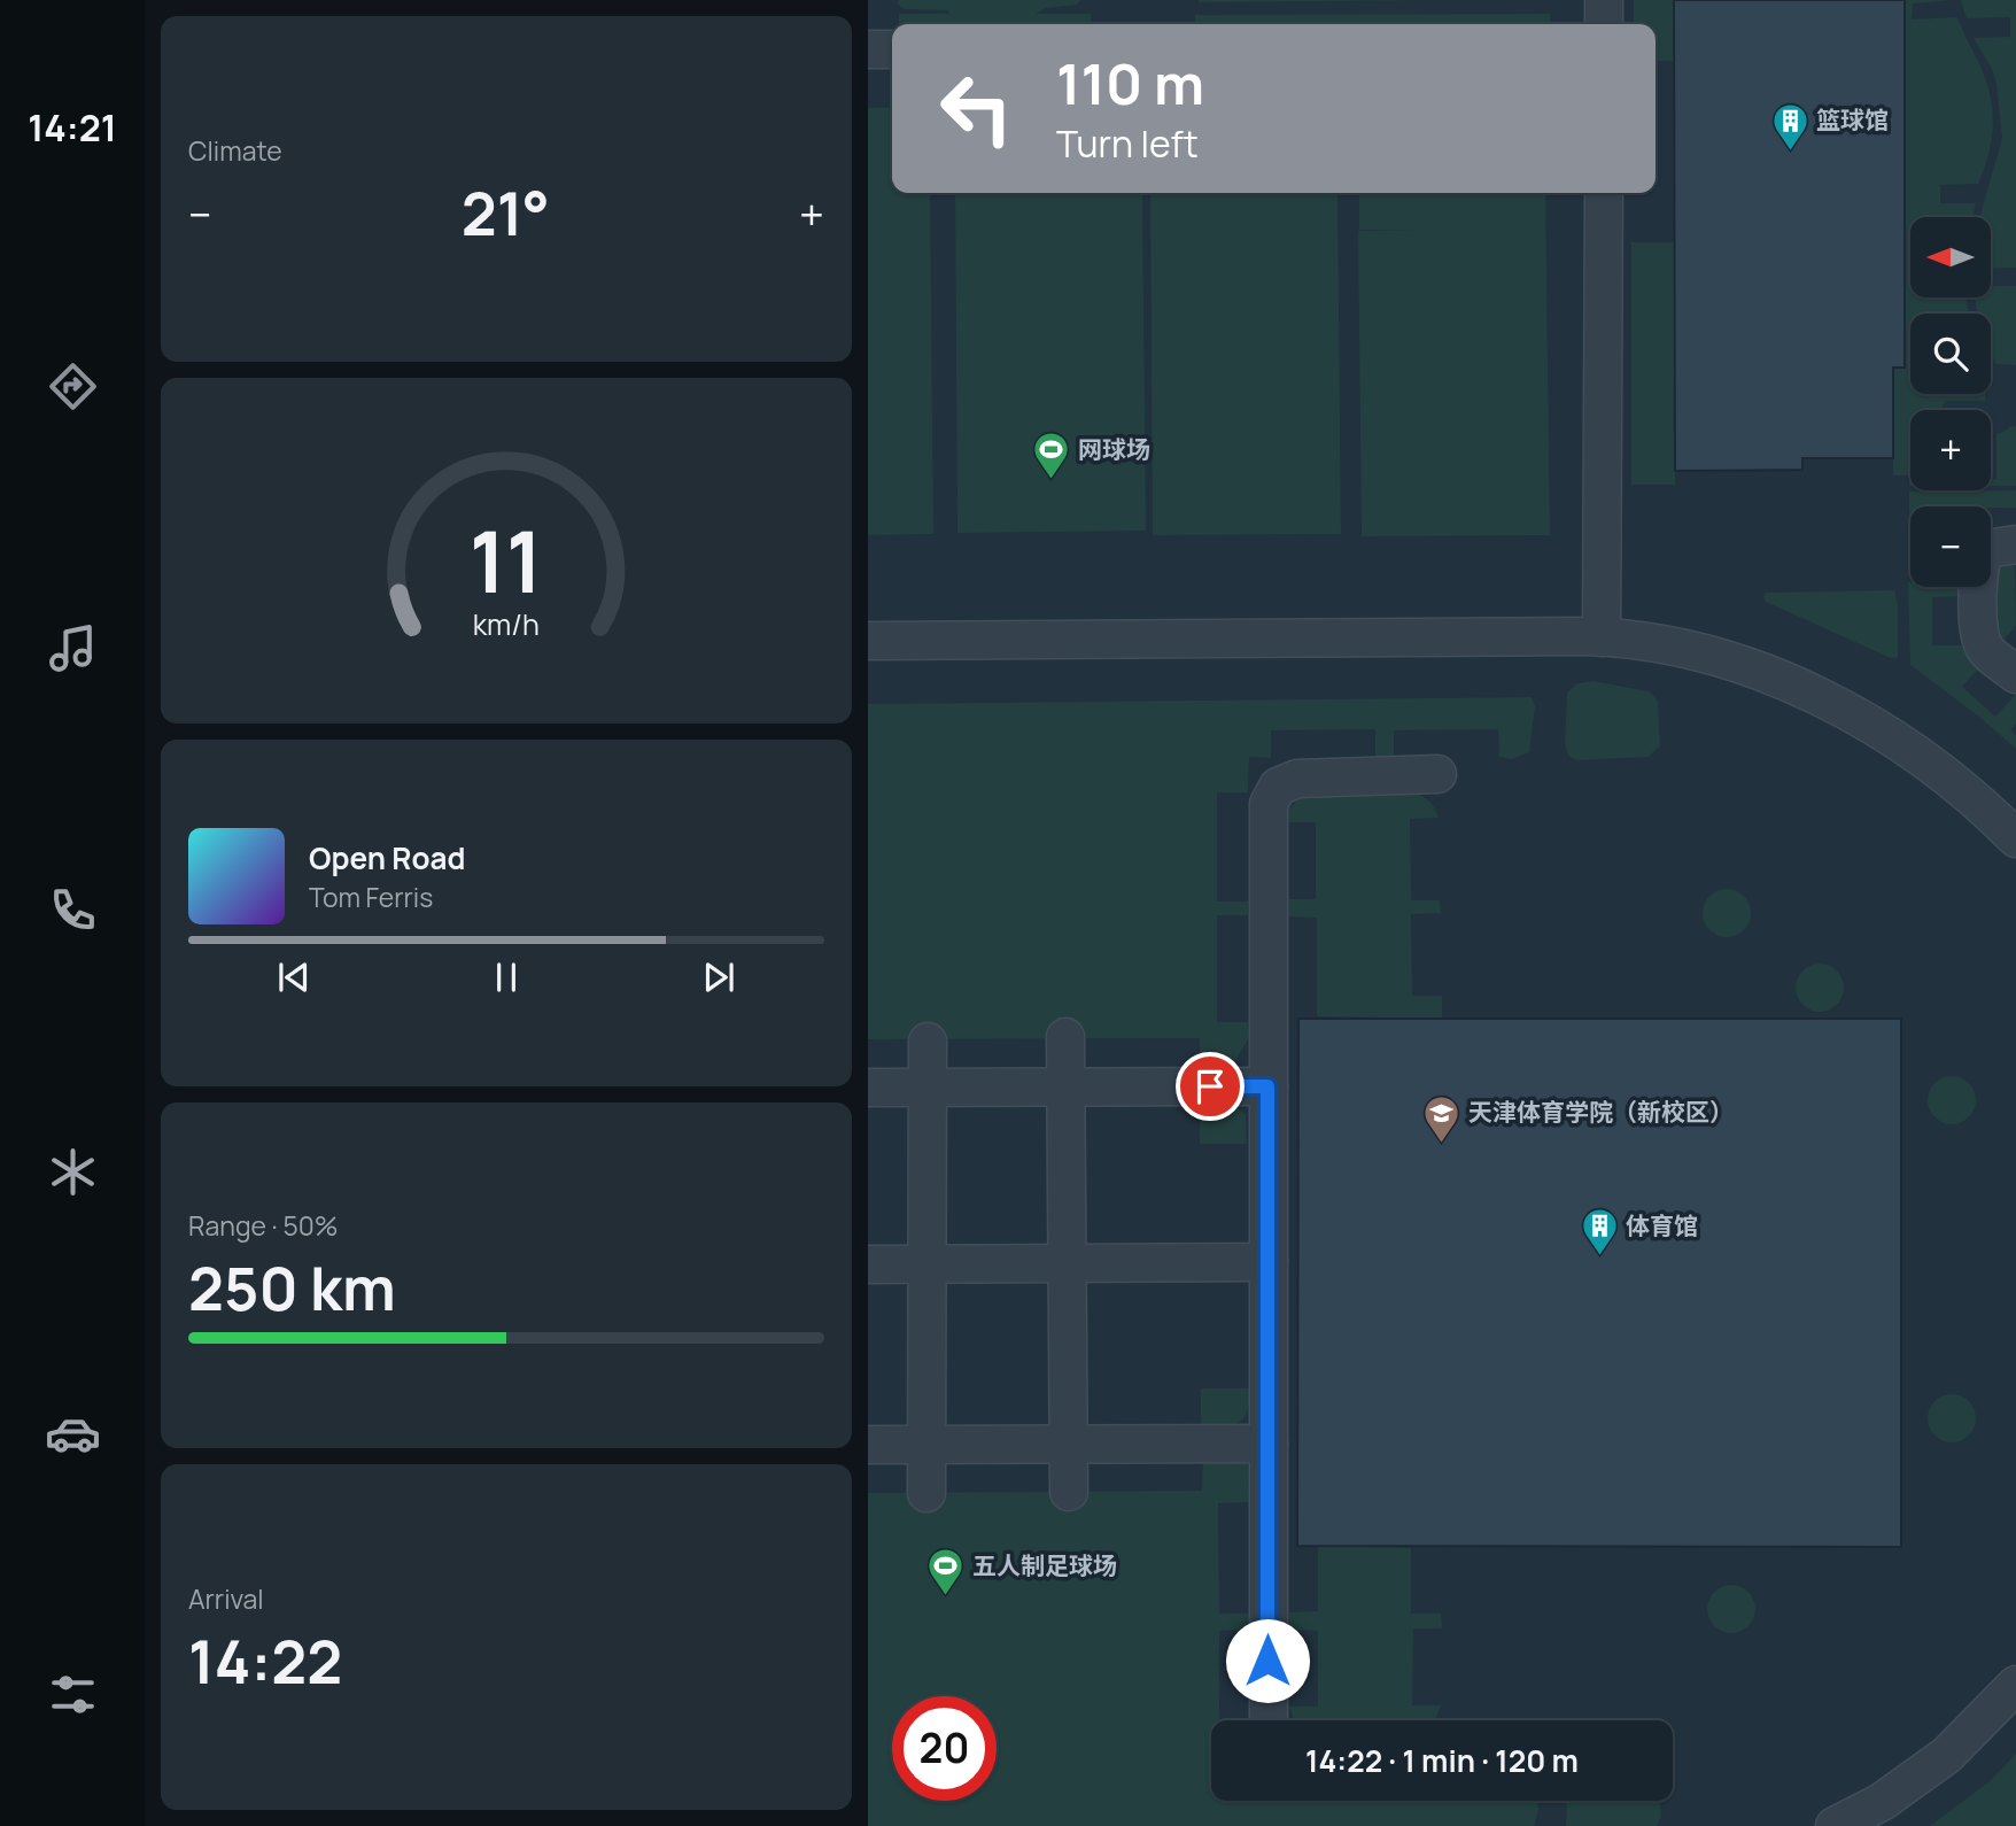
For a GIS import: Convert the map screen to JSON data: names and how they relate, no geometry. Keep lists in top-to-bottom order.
{
  "places": {
    "building": ["篮球馆", "体育馆"],
    "sports": ["网球场", "五人制足球场"],
    "school or university": ["天津体育学院（新校区）"]
  },
  "north": "left",
  "page": {
    "tabs": "14:21",
    "tile": [
      "Climate",
      ["Range · 50%", "250 km"],
      ["Arrival", "14:22"]
    ],
    "turn": ["110 m", "Turn left"],
    "heat": ["−", "21°", "+"],
    "map_buttons": ["+", "−"],
    "song": ["Open Road", "Tom Ferris"],
    "limit": "20",
    "trip": "14:22 · 1 min · 120 m",
    "gauge": ["11", "km/h"]
  }
}
